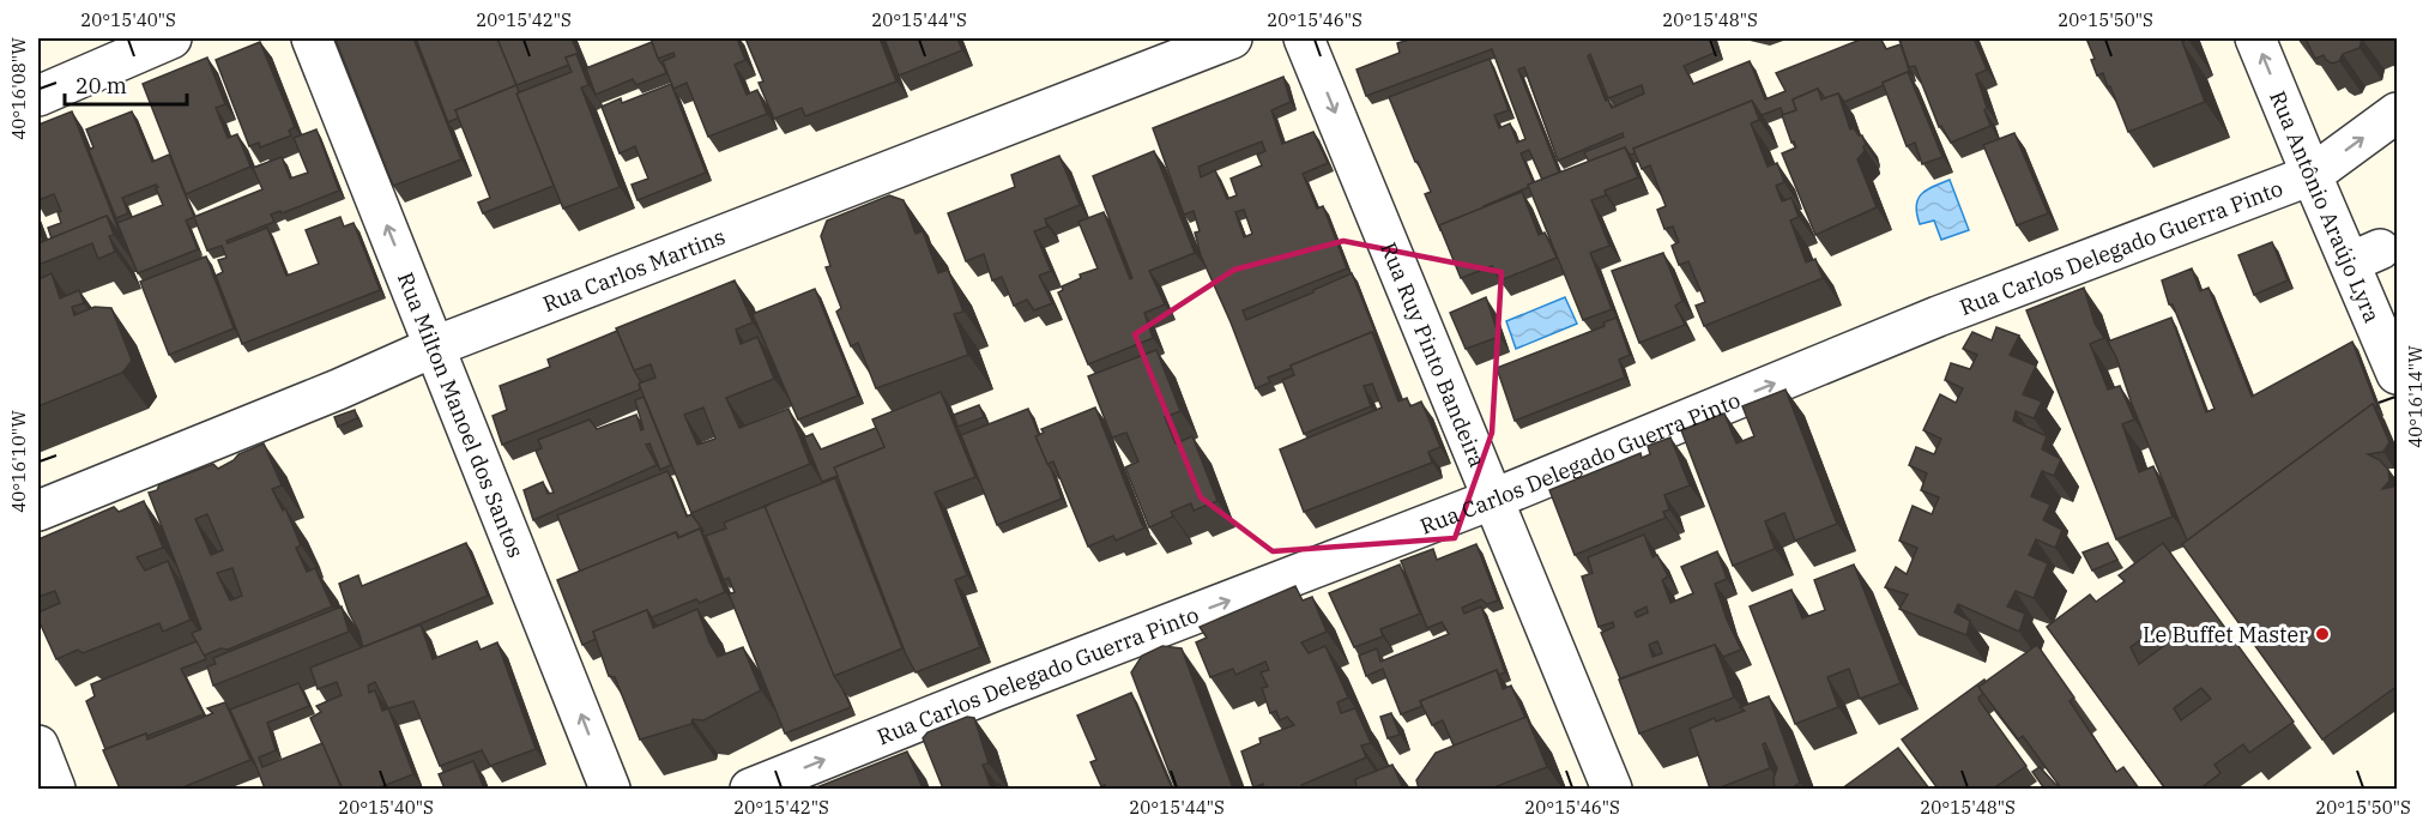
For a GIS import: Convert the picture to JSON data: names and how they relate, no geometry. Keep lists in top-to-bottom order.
{
  "streets": {
    "street": [
      "Rua Antônio Araújo Lyra",
      "Rua Carlos Delegado Guerra Pinto",
      "Rua Carlos Martins",
      "Rua Ruy Pinto Bandeira",
      "Rua Milton Manoel dos Santos"
    ]
  },
  "crossings": [
    ["Rua Antônio Araújo Lyra", "Rua Carlos Delegado Guerra Pinto"],
    ["Rua Carlos Delegado Guerra Pinto", "Rua Ruy Pinto Bandeira"],
    ["Rua Carlos Martins", "Rua Milton Manoel dos Santos"]
  ],
  "one_way": [
    "Rua Antônio Araújo Lyra",
    "Rua Carlos Delegado Guerra Pinto",
    "Rua Ruy Pinto Bandeira",
    "Rua Milton Manoel dos Santos"
  ],
  "places": ["Le Buffet Master"],
  "scale_bar": "20 m",
  "coordinates": [
    "20°15'40\"S",
    "20°15'42\"S",
    "20°15'44\"S",
    "20°15'46\"S",
    "20°15'48\"S",
    "20°15'50\"S",
    "40°16'08\"W",
    "40°16'14\"W",
    "40°16'10\"W"
  ]
}
